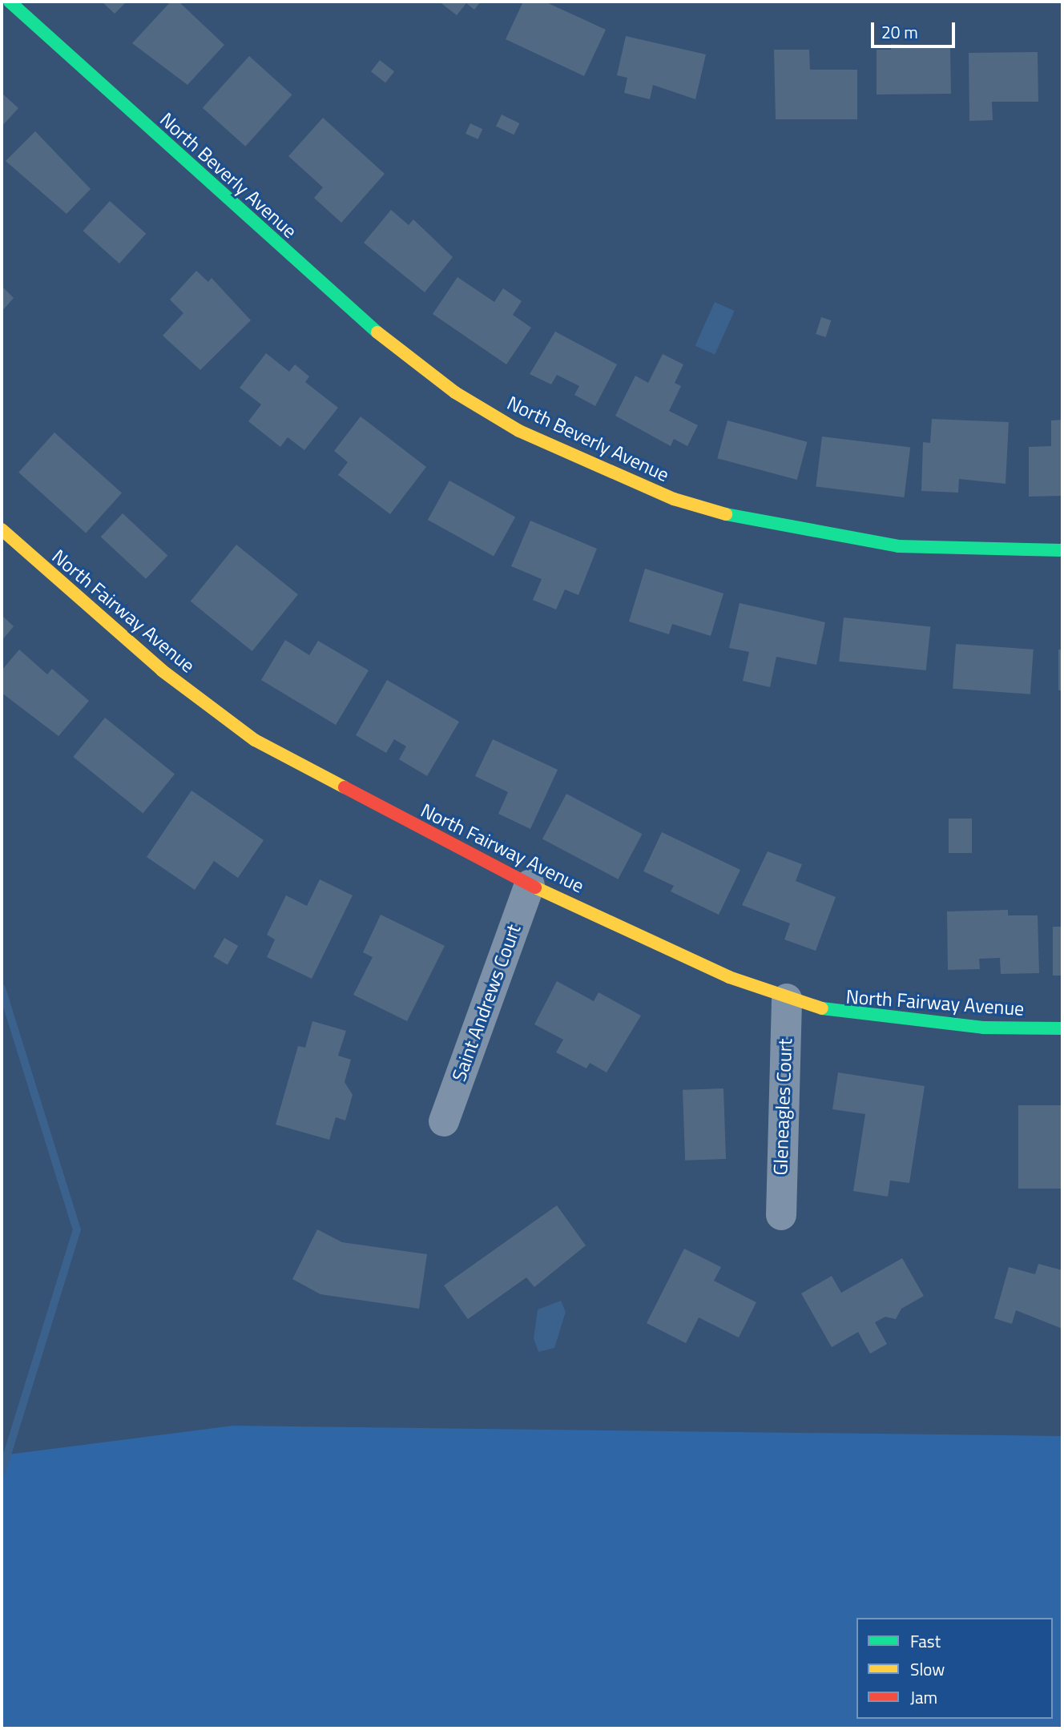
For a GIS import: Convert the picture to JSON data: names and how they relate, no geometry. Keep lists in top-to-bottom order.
{
  "streets": {
    "street": [
      "North Beverly Avenue",
      "North Fairway Avenue",
      "Saint Andrews Court",
      "Gleneagles Court"
    ]
  },
  "crossings": [
    ["North Fairway Avenue", "Saint Andrews Court"],
    ["North Fairway Avenue", "Gleneagles Court"]
  ],
  "legend": ["Fast", "Slow", "Jam"],
  "scale_bar": "20 m"
}
